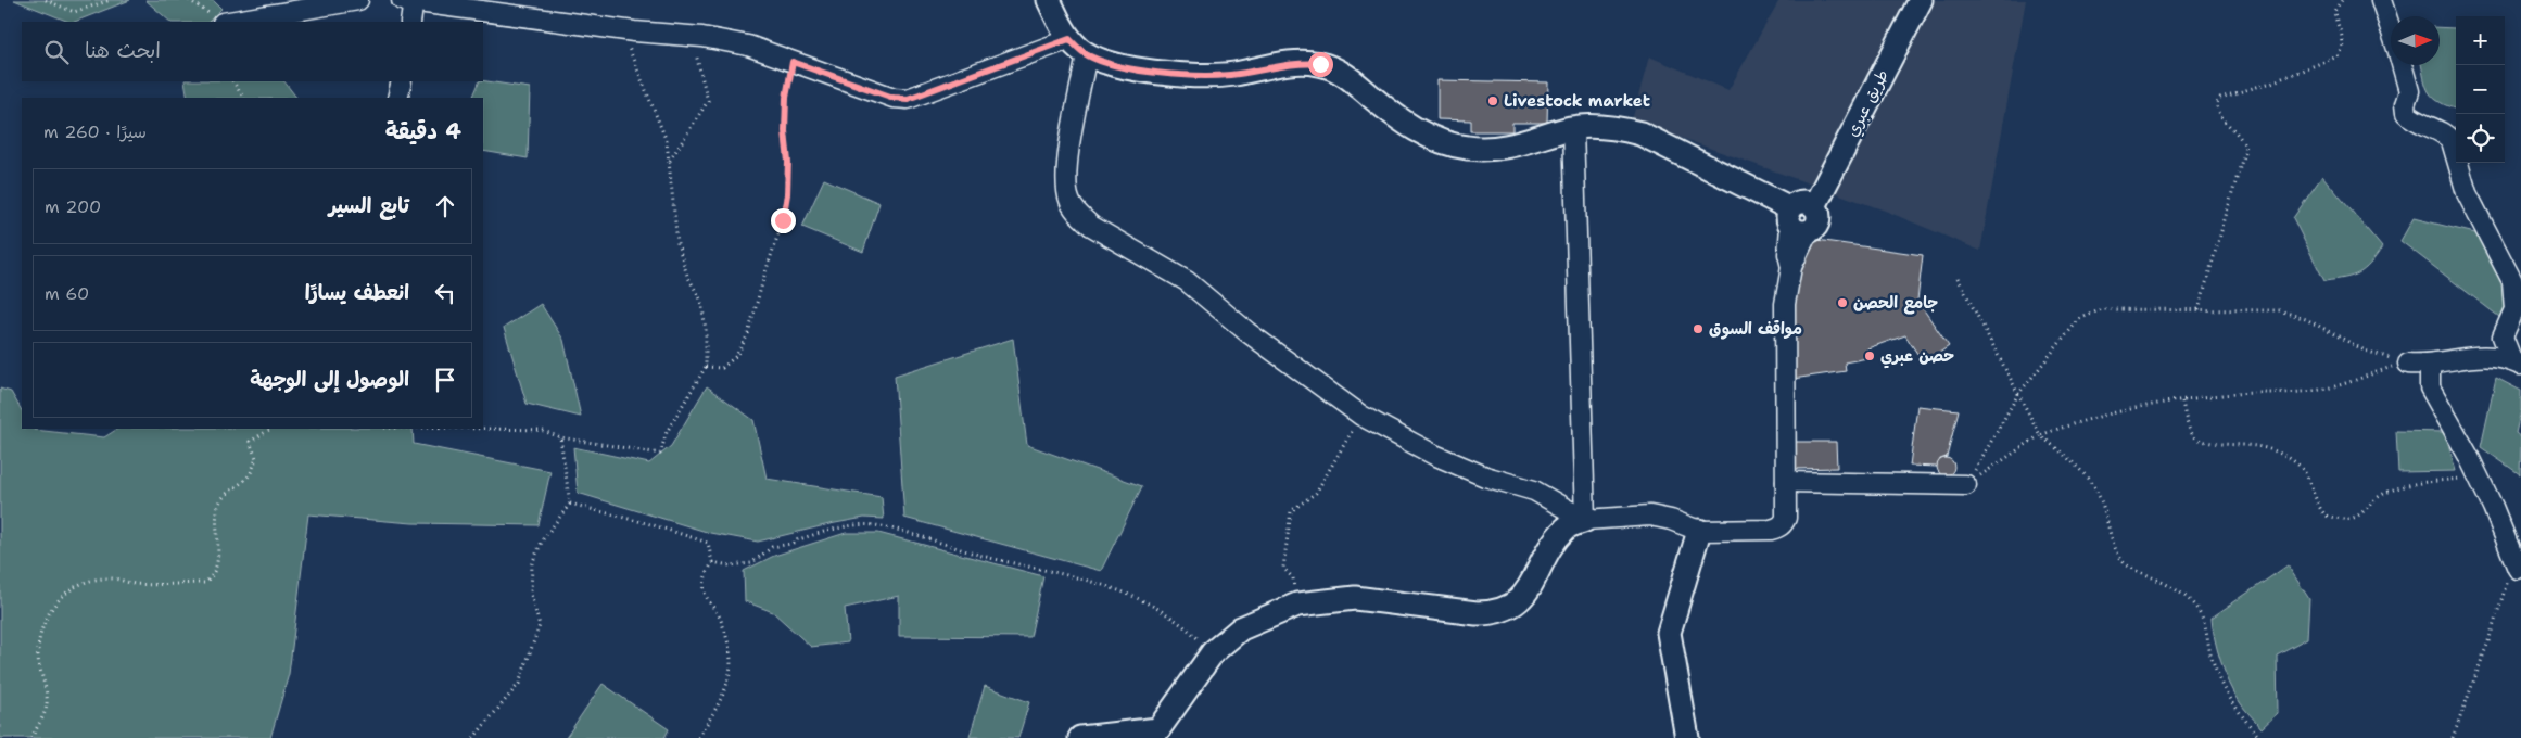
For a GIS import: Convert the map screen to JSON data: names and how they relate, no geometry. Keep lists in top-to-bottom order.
{
  "streets": {
    "street": ["طريق عبري"]
  },
  "places": [
    "Livestock market",
    "جامع الحصن",
    "مواقف السوق",
    "حصن عبري"
  ],
  "north": "right",
  "page": {
    "map_buttons": ["+", "−"],
    "search": "ابحث هنا",
    "heading": ["4 دقيقة", "سيرًا · 260 m"],
    "list": [
      ["تابع السير", "200 m"],
      ["انعطف يسارًا", "60 m"],
      "الوصول إلى الوجهة"
    ]
  }
}
